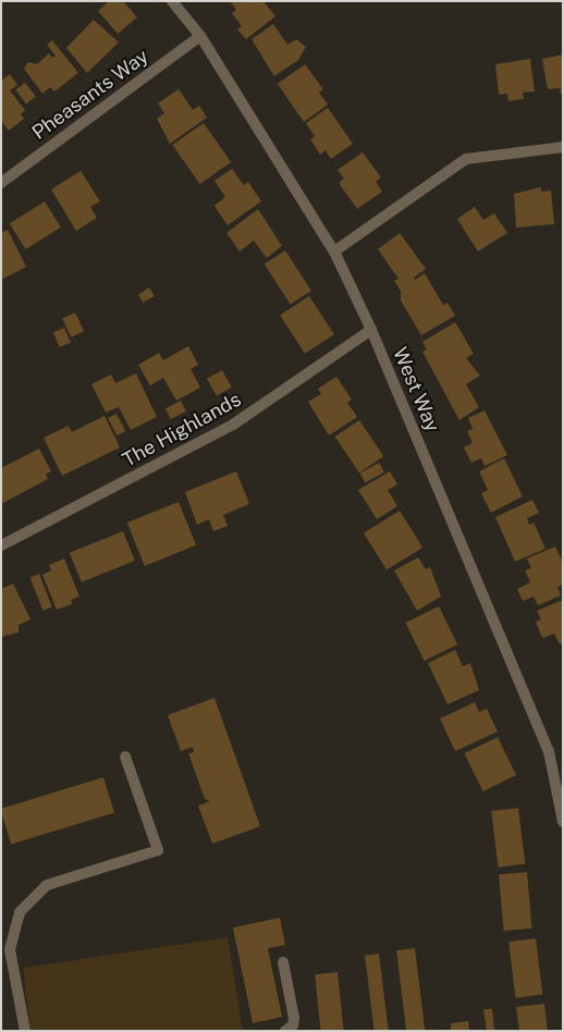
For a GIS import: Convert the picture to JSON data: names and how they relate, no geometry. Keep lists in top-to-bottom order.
{
  "streets": {
    "street": ["Pheasants Way", "West Way", "The Highlands"]
  },
  "crossings": [
    ["Pheasants Way", "West Way"],
    ["West Way", "The Highlands"]
  ]
}
